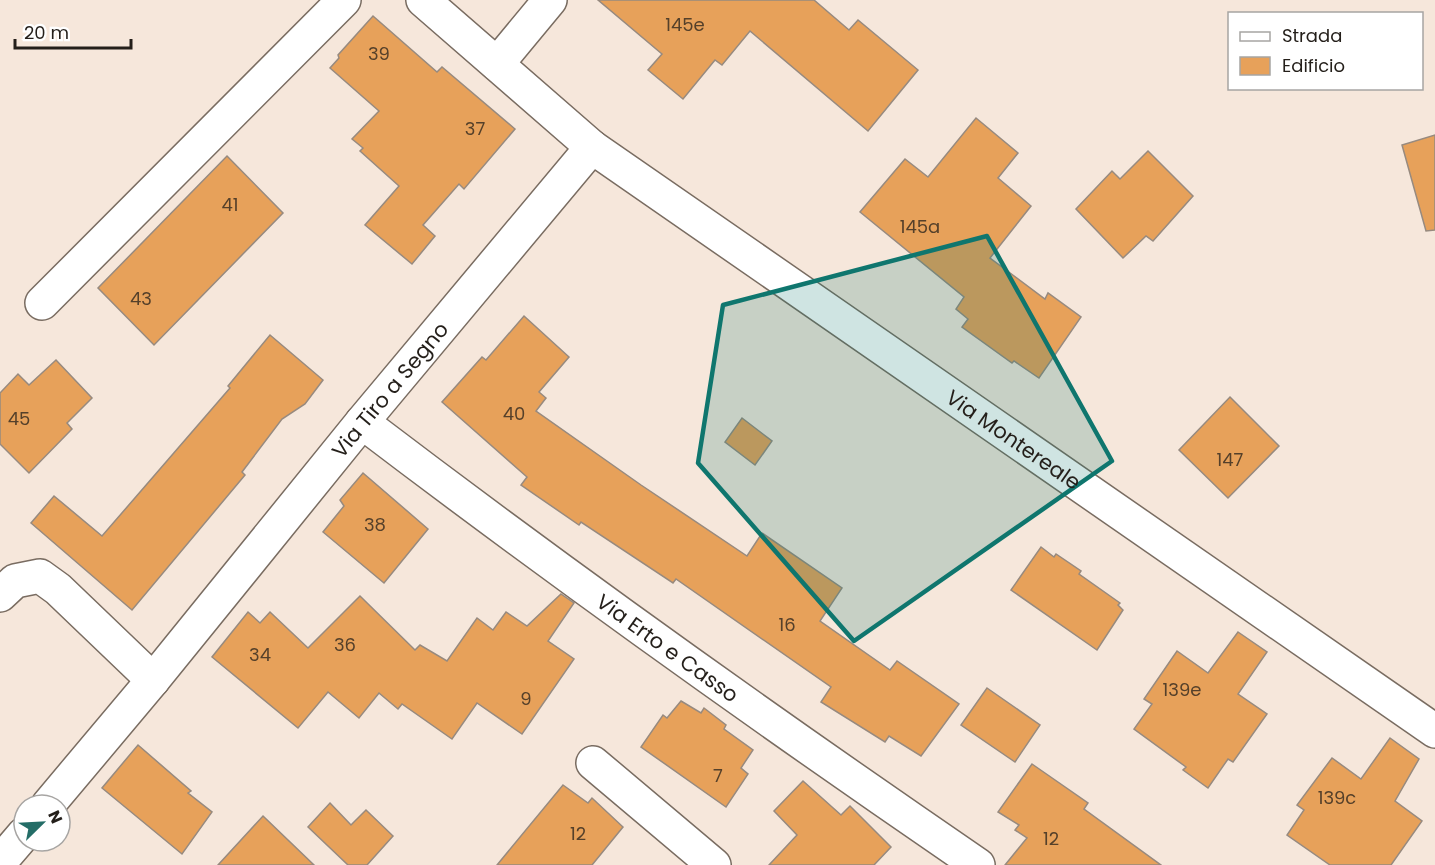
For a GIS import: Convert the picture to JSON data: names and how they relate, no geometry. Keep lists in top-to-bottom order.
{
  "streets": {
    "street": ["Via Tiro a Segno", "Via Montereale", "Via Erto e Casso"]
  },
  "crossings": [
    ["Via Tiro a Segno", "Via Montereale"],
    ["Via Tiro a Segno", "Via Erto e Casso"]
  ],
  "house_numbers": [
    "145e",
    "39",
    "37",
    "41",
    "145a",
    "43",
    "40",
    "45",
    "147",
    "38",
    "16",
    "36",
    "34",
    "139e",
    "9",
    "7",
    "139c",
    "12",
    "12"
  ],
  "legend": ["Strada", "Edificio"],
  "scale_bar": "20 m",
  "north": "top right"
}
